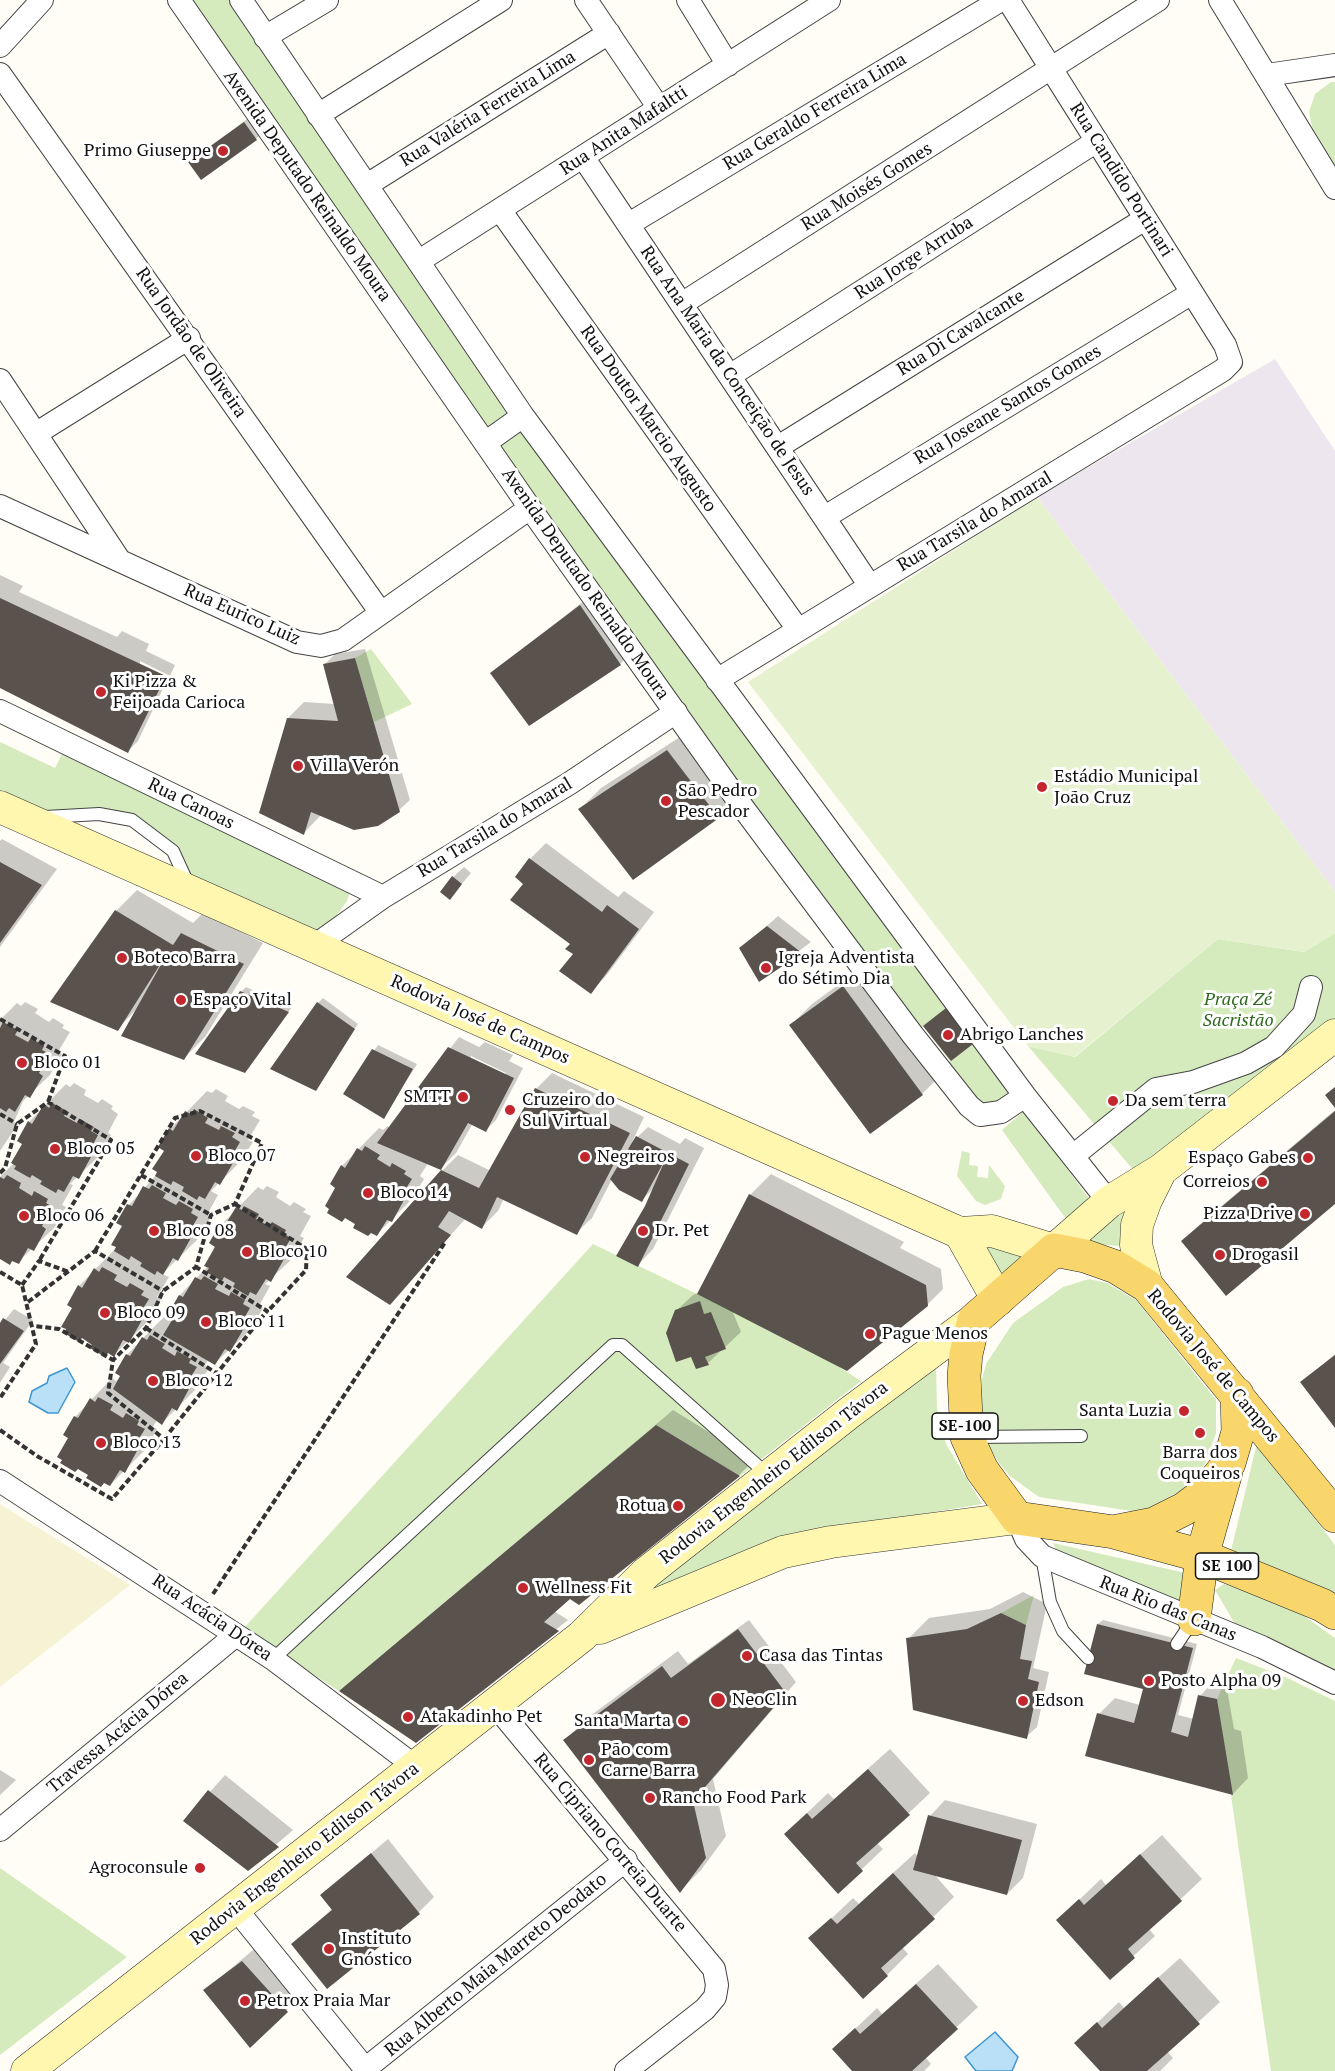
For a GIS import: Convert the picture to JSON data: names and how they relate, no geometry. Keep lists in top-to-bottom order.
{
  "streets": {
    "main road": [
      "Rodovia José de Campos",
      "SE-100",
      "Rodovia Engenheiro Edilson Távora",
      "SE 100"
    ],
    "street": [
      "Rua Valéria Ferreira Lima",
      "Rua Geraldo Ferreira Lima",
      "Rua Anita Mafaltti",
      "Rua Candido Portinari",
      "Avenida Deputado Reinaldo Moura",
      "Rua Moisés Gomes",
      "Rua Jorge Arruba",
      "Rua Di Cavalcante",
      "Rua Jordão de Oliveira",
      "Rua Ana Maria da Conceição de Jesus",
      "Rua Joseane Santos Gomes",
      "Rua Doutor Marcio Augusto",
      "Rua Tarsila do Amaral",
      "Rua Eurico Luiz",
      "Rua Canoas",
      "Rua Rio das Canas",
      "Rua Acácia Dórea",
      "Travessa Acácia Dórea",
      "Rua Cipriano Correia Duarte",
      "Rua Alberto Maia Marreto Deodato"
    ]
  },
  "crossings": [
    ["Rua Geraldo Ferreira Lima", "Rua Ana Maria da Conceição de Jesus"],
    ["Rua Anita Mafaltti", "Rua Ana Maria da Conceição de Jesus"],
    ["Rua Anita Mafaltti", "Rua Doutor Marcio Augusto"],
    ["Rua Candido Portinari", "Rua Moisés Gomes"],
    ["Rua Candido Portinari", "Rua Jorge Arruba"],
    ["Rua Candido Portinari", "Rua Di Cavalcante"],
    ["Rua Candido Portinari", "Rua Joseane Santos Gomes"],
    ["Rua Candido Portinari", "Rua Tarsila do Amaral"],
    ["Avenida Deputado Reinaldo Moura", "Rua Tarsila do Amaral"],
    ["Avenida Deputado Reinaldo Moura", "Rua Eurico Luiz"],
    ["Rua Moisés Gomes", "Rua Ana Maria da Conceição de Jesus"],
    ["Rua Jorge Arruba", "Rua Ana Maria da Conceição de Jesus"],
    ["Rua Di Cavalcante", "Rua Ana Maria da Conceição de Jesus"],
    ["Rua Jordão de Oliveira", "Rua Eurico Luiz"],
    ["Rua Ana Maria da Conceição de Jesus", "Rua Joseane Santos Gomes"],
    ["Rua Ana Maria da Conceição de Jesus", "Rua Tarsila do Amaral"],
    ["Rua Doutor Marcio Augusto", "Rua Tarsila do Amaral"],
    ["Rua Tarsila do Amaral", "Rua Canoas"],
    ["Rua Tarsila do Amaral", "Rodovia José de Campos"],
    ["SE-100", "Rodovia Engenheiro Edilson Távora"],
    ["SE-100", "Rua Rio das Canas"],
    ["Rodovia Engenheiro Edilson Távora", "Rua Rio das Canas"],
    ["Rodovia Engenheiro Edilson Távora", "Rua Acácia Dórea"],
    ["Rodovia Engenheiro Edilson Távora", "Rua Cipriano Correia Duarte"],
    ["Rua Acácia Dórea", "Travessa Acácia Dórea"],
    ["Rua Cipriano Correia Duarte", "Rua Alberto Maia Marreto Deodato"]
  ],
  "parks": ["Praça Zé Sacristão"],
  "places": [
    "Primo Giuseppe",
    "Ki Pizza & Feijoada Carioca",
    "Villa Verón",
    "Estádio Municipal João Cruz",
    "São Pedro Pescador",
    "Boteco Barra",
    "Igreja Adventista do Sétimo Dia",
    "Espaço Vital",
    "Abrigo Lanches",
    "Bloco 01",
    "SMTT",
    "Da sem terra",
    "Cruzeiro do Sul Virtual",
    "Bloco 05",
    "Bloco 07",
    "Negreiros",
    "Espaço Gabes",
    "Correios",
    "Bloco 14",
    "Pizza Drive",
    "Bloco 06",
    "Bloco 08",
    "Dr. Pet",
    "Bloco 10",
    "Drogasil",
    "Bloco 09",
    "Bloco 11",
    "Pague Menos",
    "Bloco 12",
    "Santa Luzia",
    "Barra dos Coqueiros",
    "Bloco 13",
    "Rotua",
    "Wellness Fit",
    "Casa das Tintas",
    "Posto Alpha 09",
    "NeoClin",
    "Edson",
    "Atakadinho Pet",
    "Santa Marta",
    "Pão com Carne Barra",
    "Rancho Food Park",
    "Agroconsule",
    "Instituto Gnóstico",
    "Petrox Praia Mar"
  ]
}
